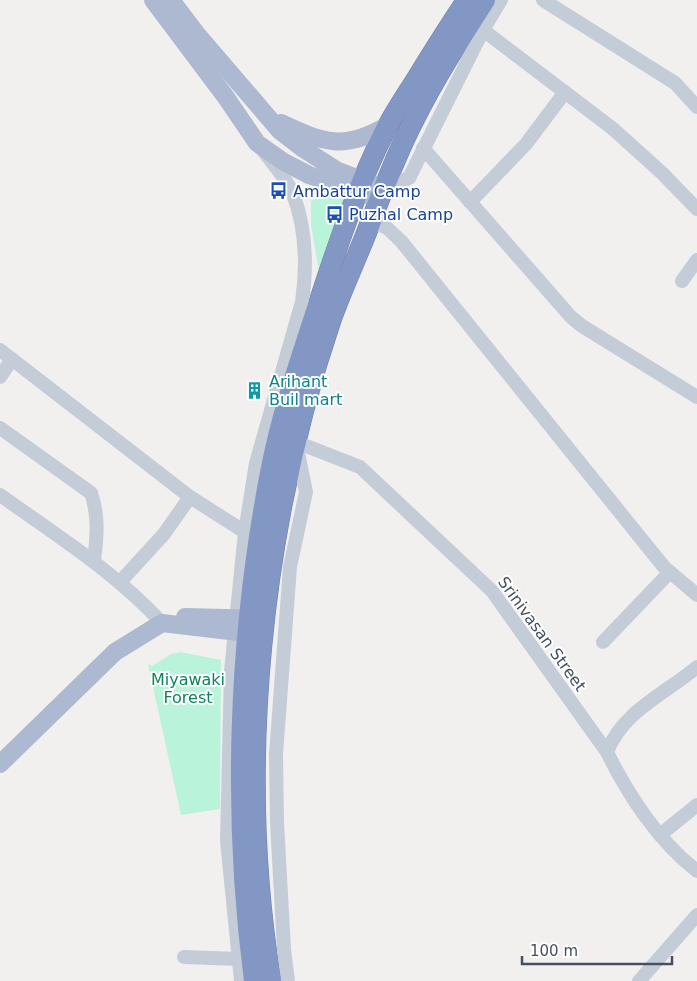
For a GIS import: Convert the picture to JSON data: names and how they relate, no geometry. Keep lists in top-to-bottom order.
{
  "streets": {
    "street": ["Srinivasan Street"]
  },
  "parks": ["Miyawaki Forest"],
  "places": {
    "bus stop": ["Ambattur Camp", "Puzhal Camp"],
    "building": ["Arihant Buil mart"]
  },
  "scale_bar": "100 m"
}
